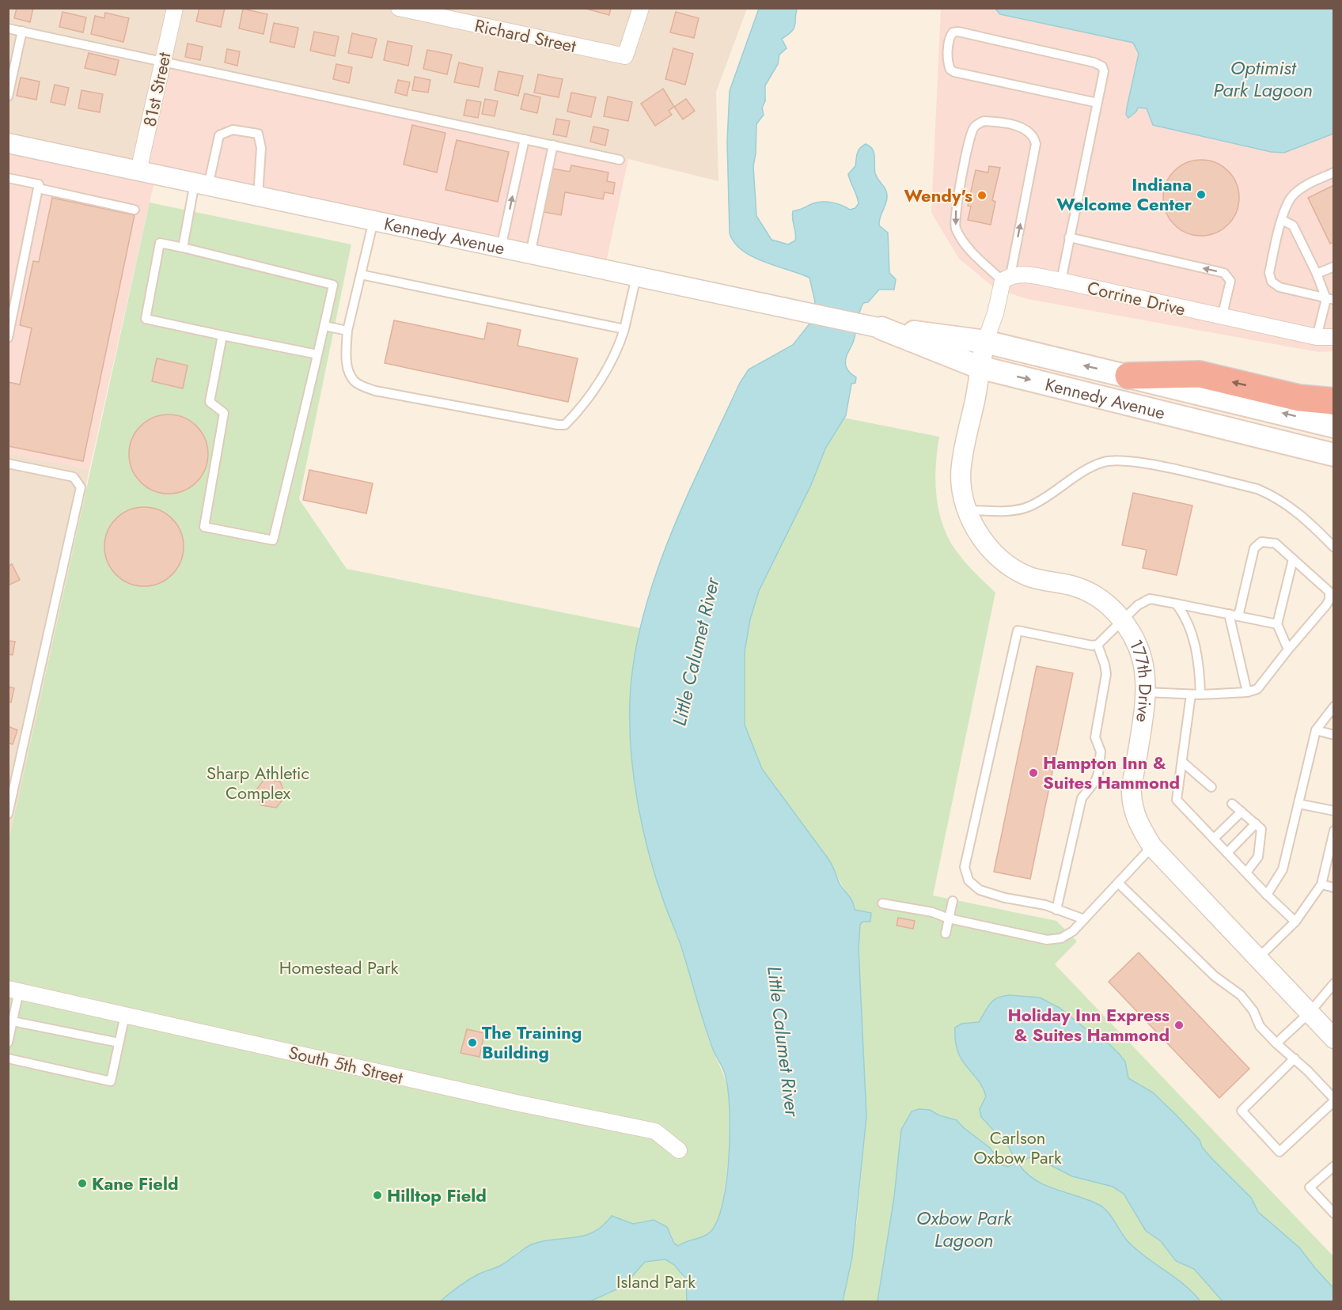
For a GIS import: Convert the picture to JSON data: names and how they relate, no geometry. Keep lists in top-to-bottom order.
{
  "streets": {
    "main road": ["Kennedy Avenue"],
    "street": [
      "Richard Street",
      "81st Street",
      "Corrine Drive",
      "177th Drive",
      "South 5th Street"
    ]
  },
  "crossings": [
    ["81st Street", "Kennedy Avenue"],
    ["Kennedy Avenue", "177th Drive"]
  ],
  "water": ["Optimist Park Lagoon", "Little Calumet River", "Oxbow Park Lagoon"],
  "parks": [
    "Sharp Athletic Complex",
    "Homestead Park",
    "Carlson Oxbow Park",
    "Island Park"
  ],
  "places": [
    "Indiana Welcome Center",
    "Wendy's",
    "Hampton Inn & Suites Hammond",
    "Holiday Inn Express & Suites Hammond",
    "The Training Building",
    "Kane Field",
    "Hilltop Field"
  ]
}
